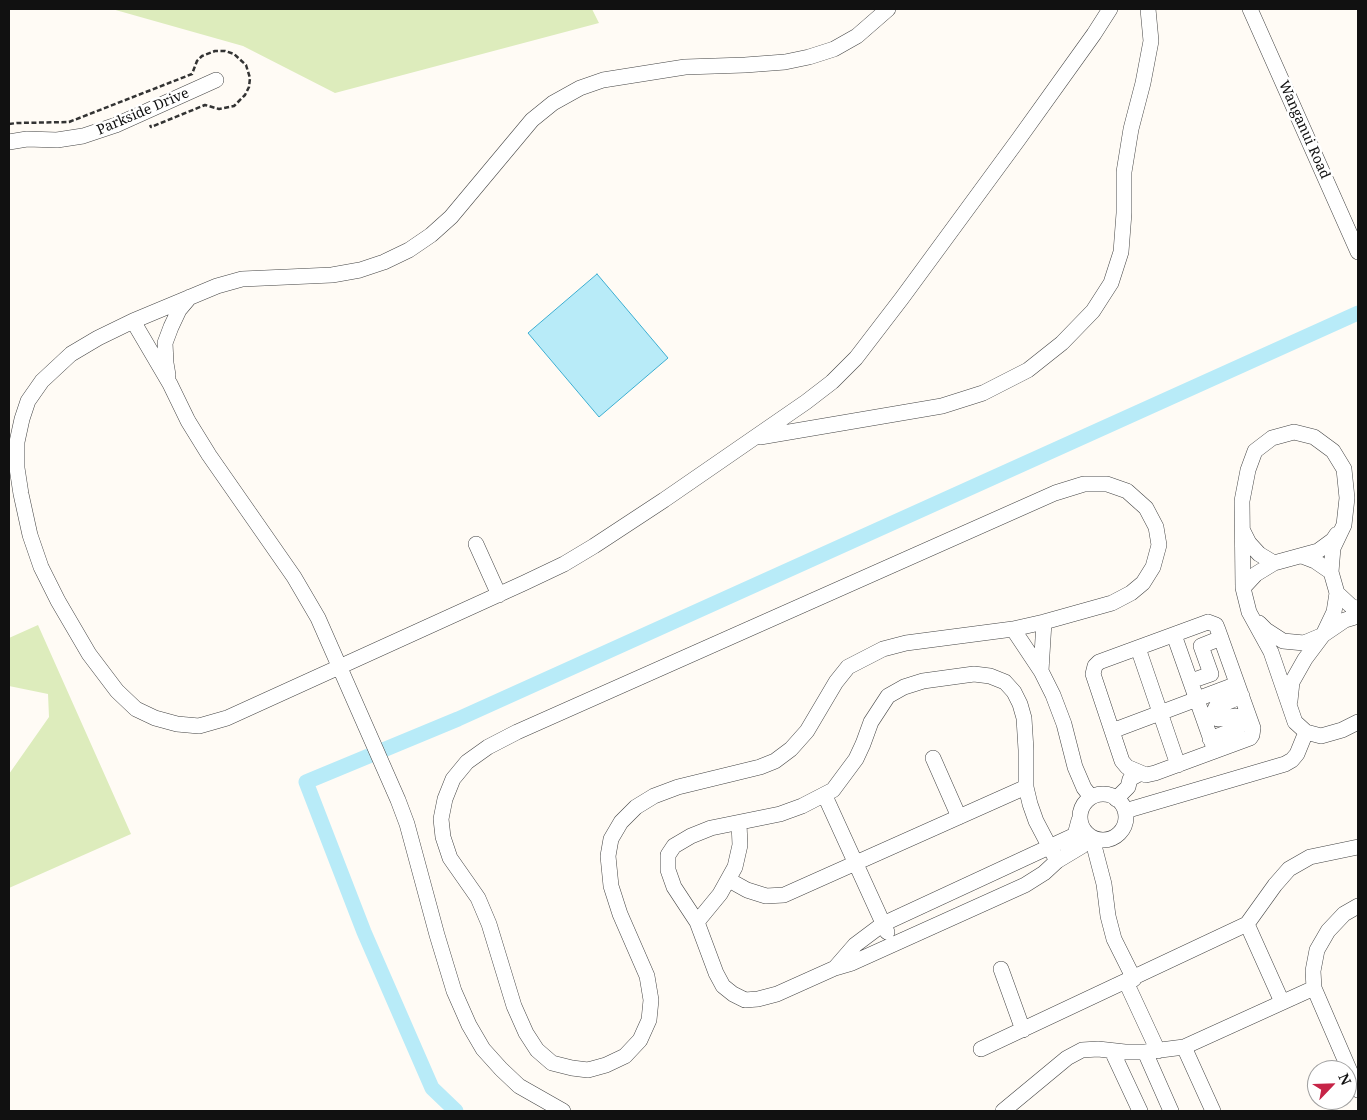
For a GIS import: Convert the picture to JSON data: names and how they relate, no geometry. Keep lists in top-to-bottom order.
{
  "streets": {
    "street": ["Parkside Drive", "Wanganui Road"]
  },
  "north": "top right"
}
